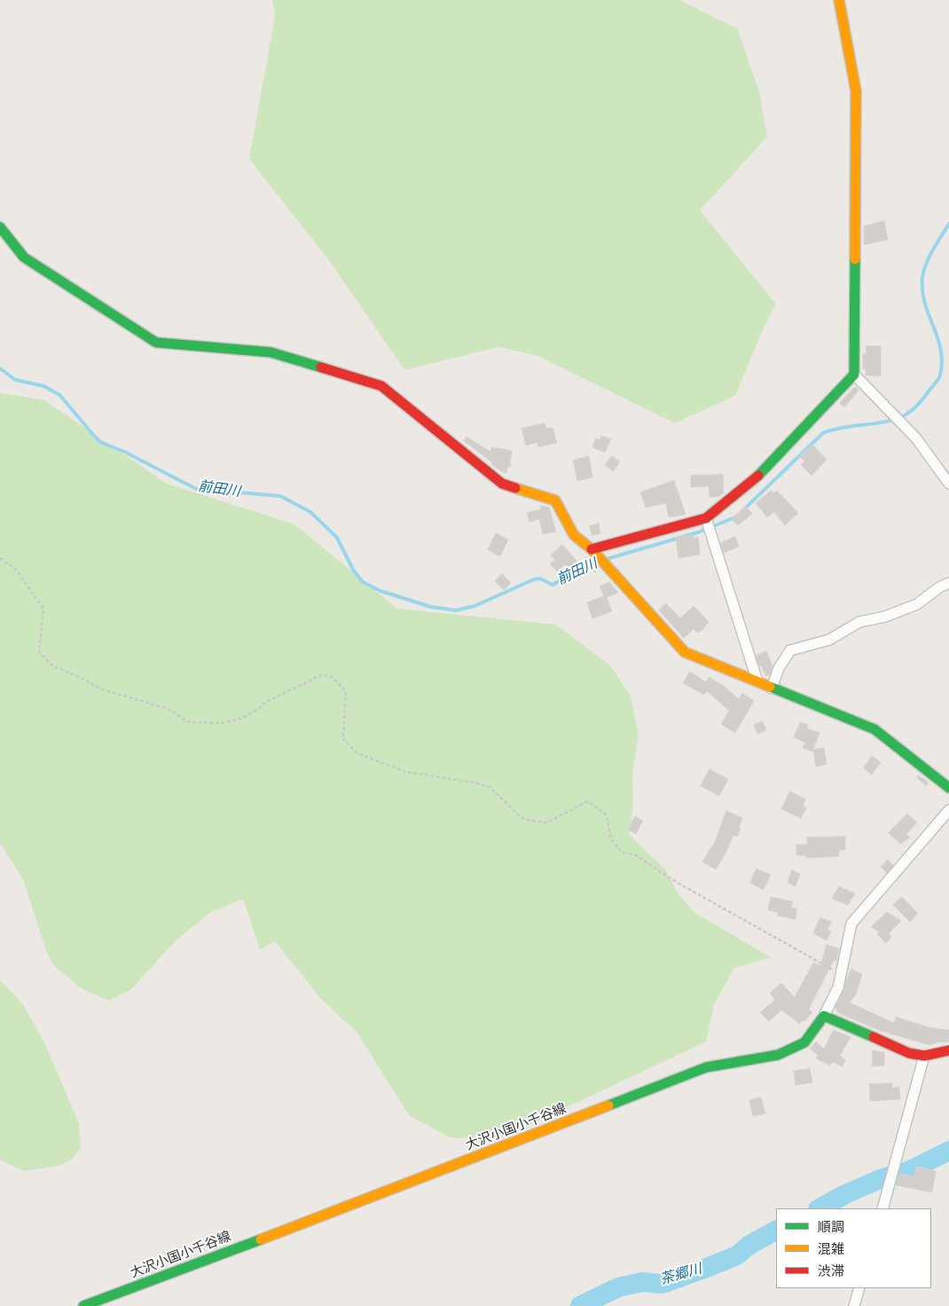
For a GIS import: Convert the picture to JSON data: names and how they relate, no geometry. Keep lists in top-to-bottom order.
{
  "streets": {
    "street": ["大沢小国小千谷線"]
  },
  "water": ["前田川", "茶郷川"],
  "legend": ["順調", "混雑", "渋滞"]
}
